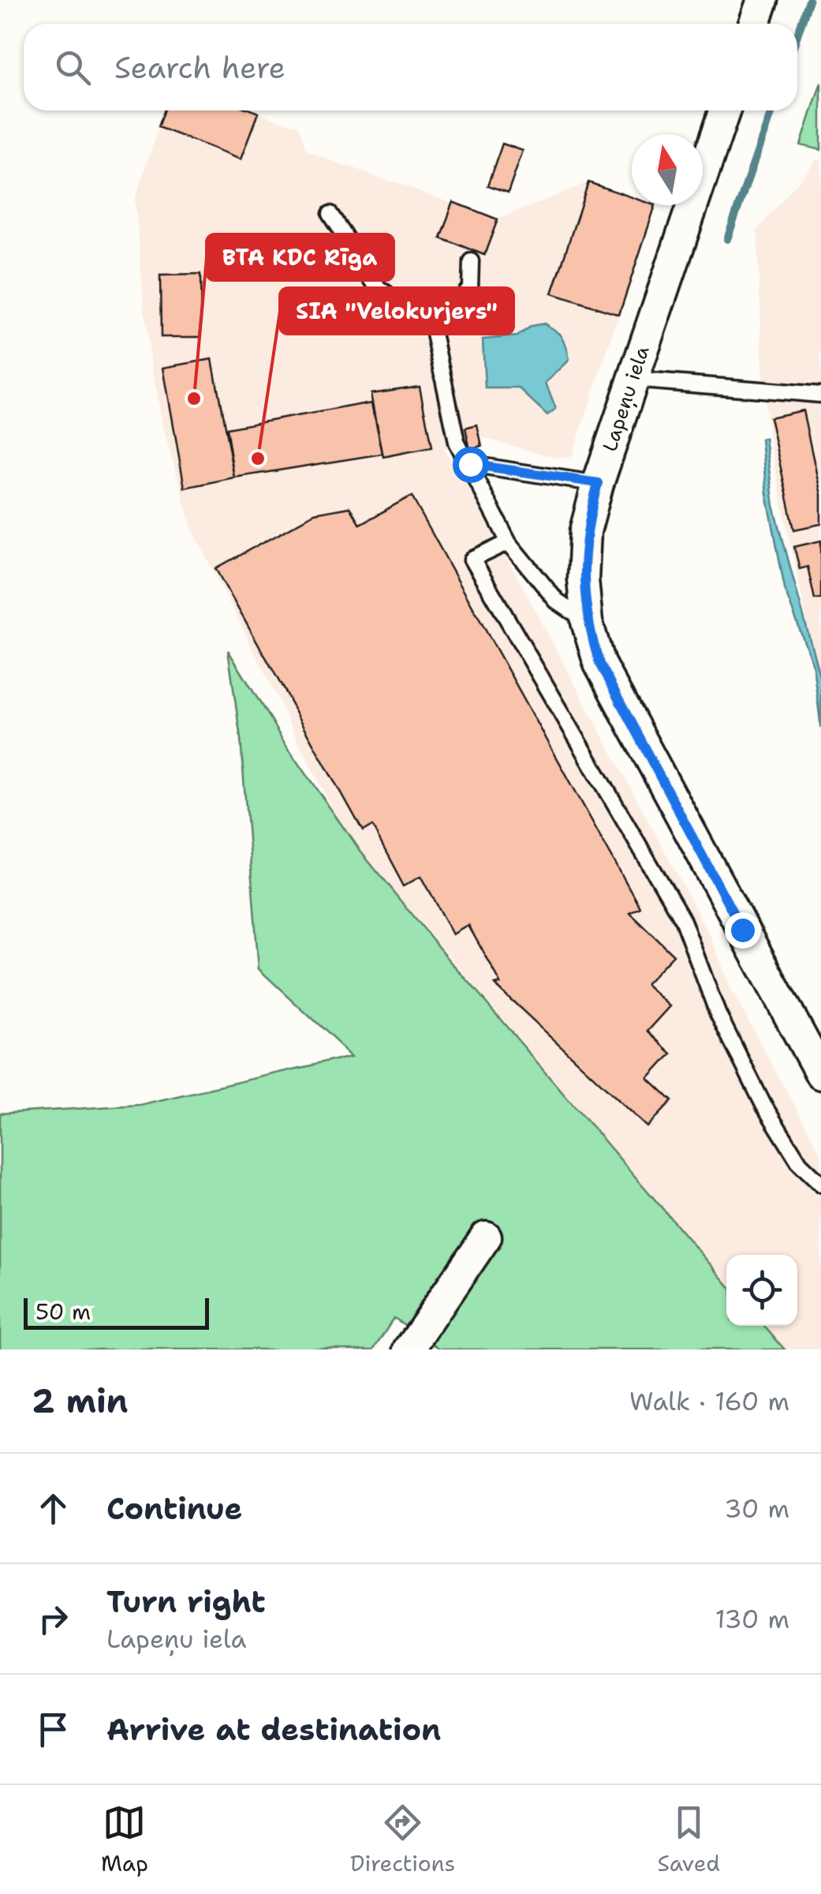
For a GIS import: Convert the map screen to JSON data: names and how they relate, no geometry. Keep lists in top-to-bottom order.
{
  "streets": {
    "street": ["Lapeņu iela"]
  },
  "places": ["BTA KDC Rīga", "SIA \"Velokurjers\""],
  "scale_bar": "50 m",
  "north": "top",
  "page": {
    "search": "Search here",
    "scale": "50 m",
    "heading": ["2 min", "Walk · 160 m"],
    "list": [
      ["Continue", "30 m"],
      ["Turn right", "Lapeņu iela", "130 m"],
      "Arrive at destination"
    ],
    "nav": ["Map", "Directions", "Saved"]
  }
}
